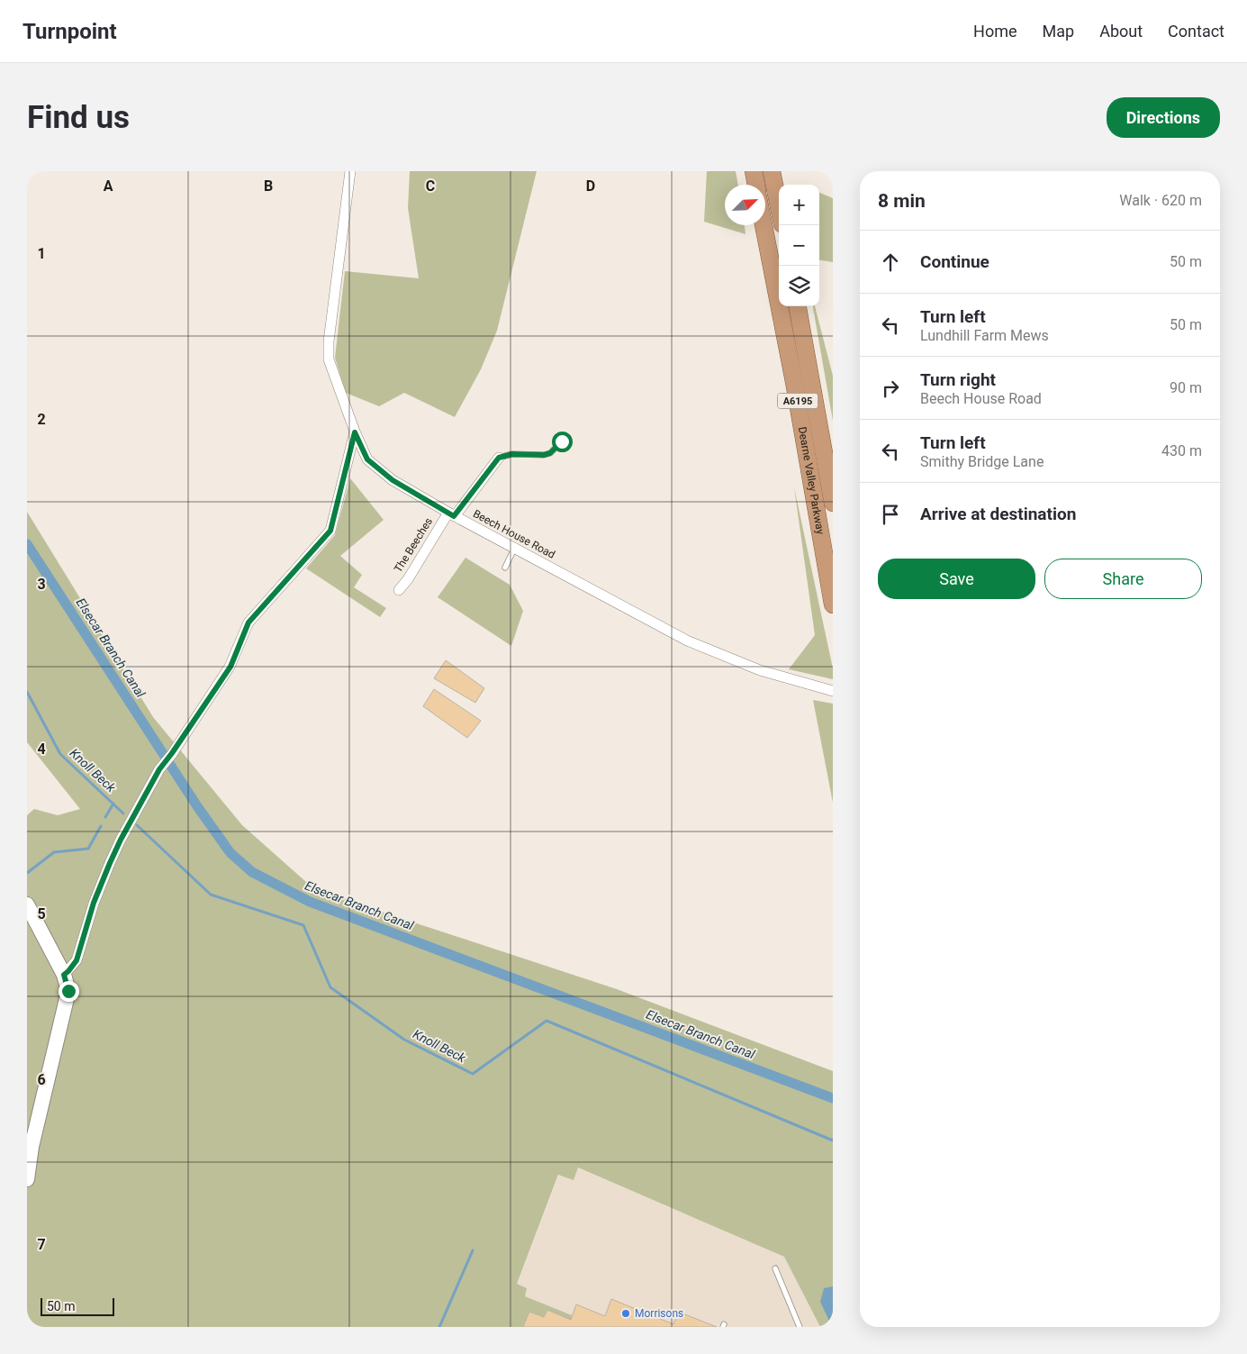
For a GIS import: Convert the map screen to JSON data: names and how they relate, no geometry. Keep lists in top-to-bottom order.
{
  "streets": {
    "highway": ["A6195", "Dearne Valley Parkway"],
    "street": ["Beech House Road", "The Beeches"]
  },
  "crossings": [
    ["Beech House Road", "The Beeches"]
  ],
  "water": ["Elsecar Branch Canal", "Knoll Beck"],
  "places": ["Morrisons"],
  "scale_bar": "50 m",
  "north": "top right",
  "page": {
    "header": "Turnpoint",
    "nav": [
      "Home",
      "Map",
      "About",
      "Contact"
    ],
    "buttons": [
      "Directions",
      ["Save", "Share"]
    ],
    "title": "Find us",
    "heading": ["8 min", "Walk · 620 m"],
    "map_buttons": ["+", "−"],
    "list": [
      ["Continue", "50 m"],
      ["Turn left", "Lundhill Farm Mews", "50 m"],
      ["Turn right", "Beech House Road", "90 m"],
      ["Turn left", "Smithy Bridge Lane", "430 m"],
      "Arrive at destination"
    ],
    "scale": "50 m"
  },
  "grid": {
    "columns": [
      "A",
      "B",
      "C",
      "D"
    ],
    "rows": [
      "1",
      "2",
      "3",
      "4",
      "5",
      "6",
      "7"
    ]
  }
}
